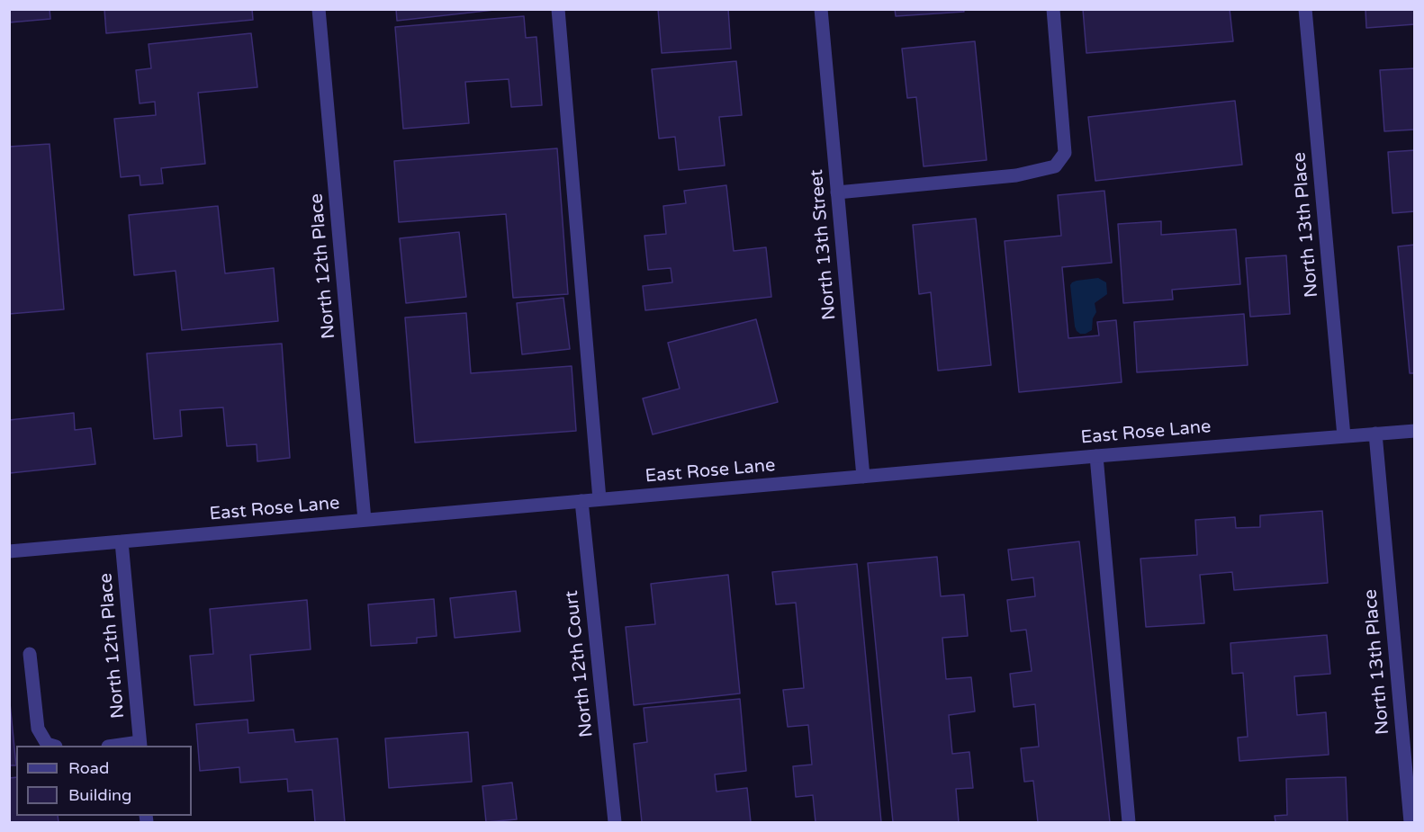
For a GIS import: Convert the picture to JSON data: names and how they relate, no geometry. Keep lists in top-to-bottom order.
{
  "streets": {
    "street": [
      "North 13th Place",
      "North 13th Street",
      "North 12th Place",
      "East Rose Lane",
      "North 12th Court"
    ]
  },
  "crossings": [
    ["North 13th Place", "East Rose Lane"],
    ["North 13th Street", "East Rose Lane"],
    ["North 12th Place", "East Rose Lane"],
    ["East Rose Lane", "North 12th Court"]
  ],
  "legend": ["Road", "Building"]
}
